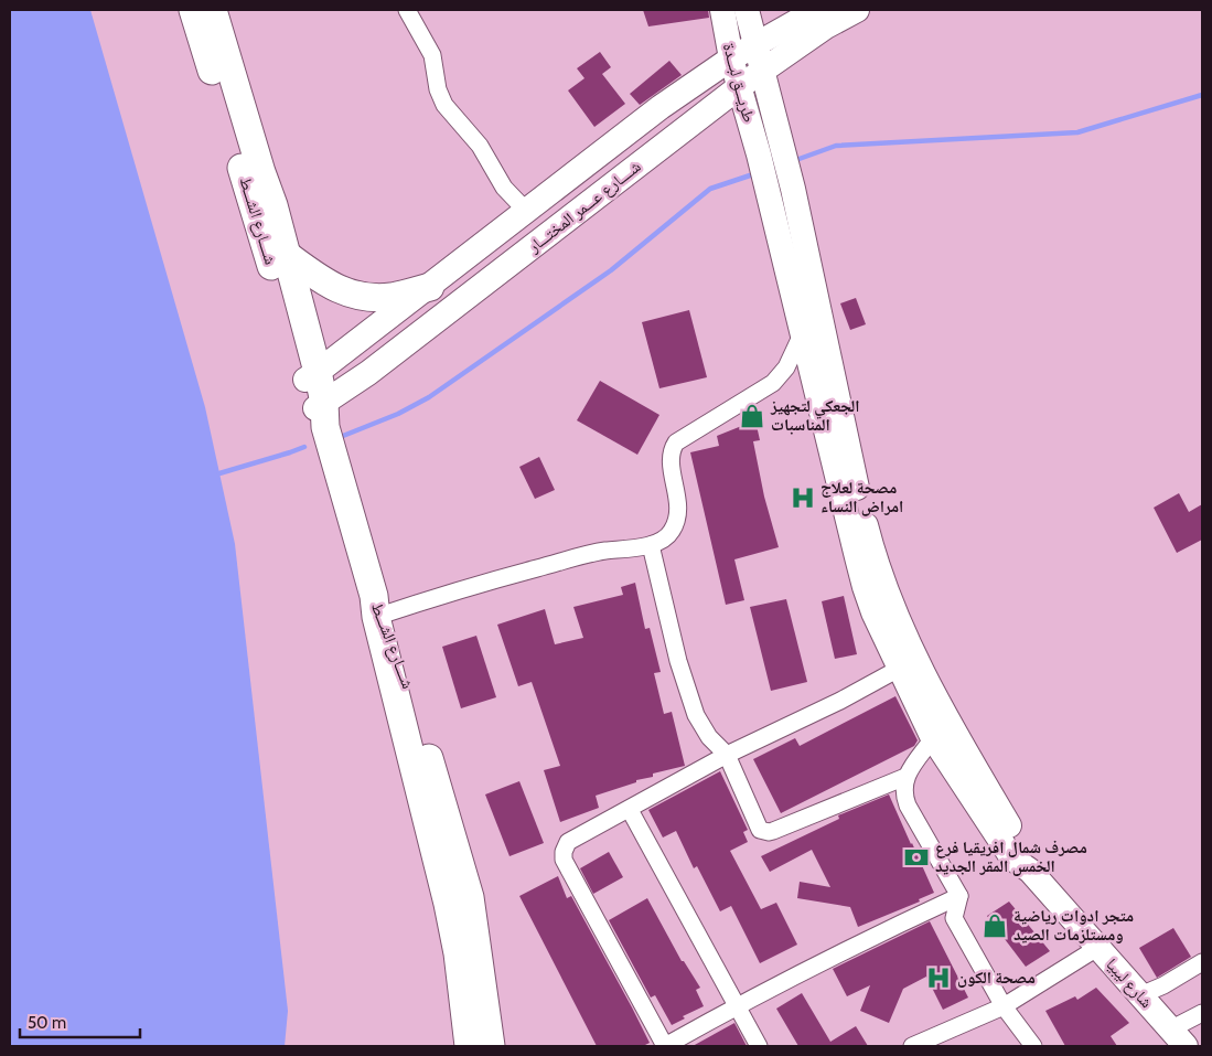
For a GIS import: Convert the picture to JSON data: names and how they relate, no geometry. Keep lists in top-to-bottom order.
{
  "streets": {
    "main road": ["شــــارع الشـــط"],
    "street": ["طريـــق لبـــدة", "شــــارع عـــمر المختـــار", "شارع ليبيا"]
  },
  "crossings": [
    ["طريـــق لبـــدة", "شــــارع عـــمر المختـــار"],
    ["طريـــق لبـــدة", "شارع ليبيا"],
    ["شــــارع عـــمر المختـــار", "شــــارع الشـــط"]
  ],
  "places": {
    "shop": ["الجعكي لتجهيز المناسبات", "متجر ادوات رياضية ومستلزمات الصيد"],
    "hospital": ["مصحة لعلاج امراض النساء", "مصحة الكون"],
    "bank": ["مصرف شمال افريقيا فرع الخمس المقر الجديد"]
  },
  "scale_bar": "50 m"
}
